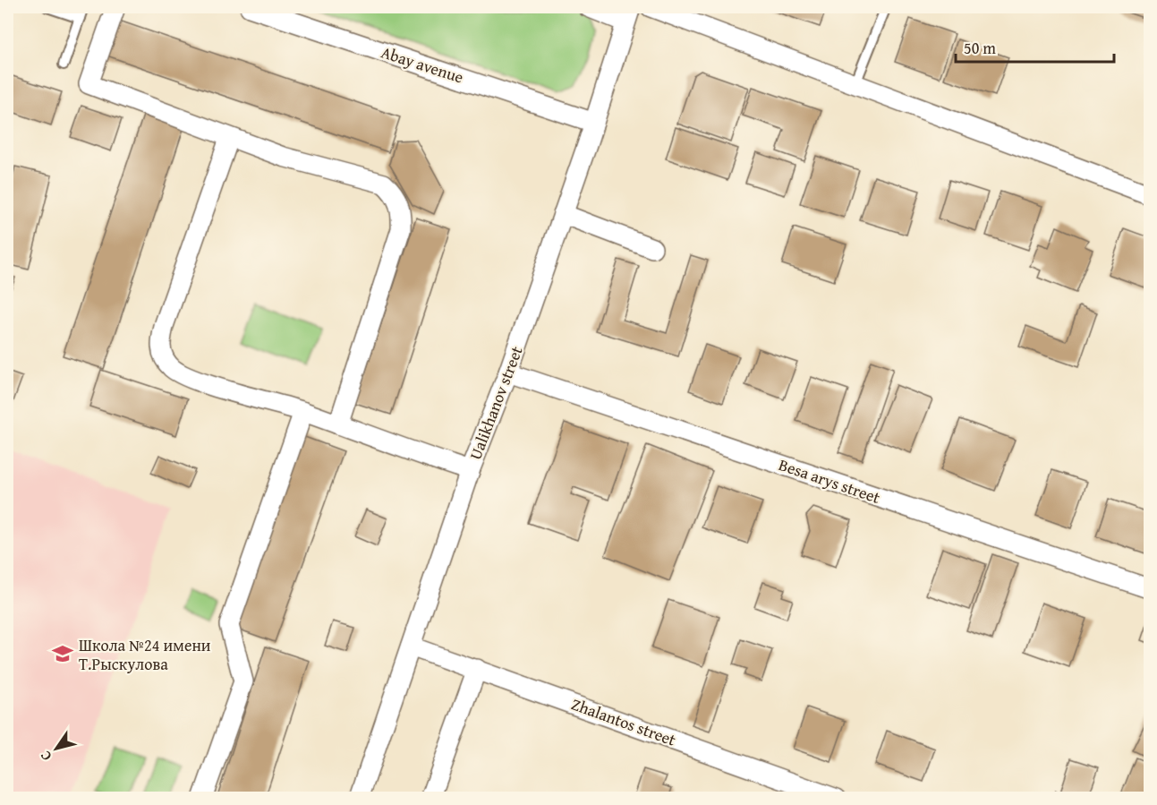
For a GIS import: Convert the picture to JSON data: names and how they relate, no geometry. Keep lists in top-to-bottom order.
{
  "streets": {
    "street": [
      "Abay avenue",
      "Ualikhanov street",
      "Besa arys street",
      "Zhalantos street"
    ]
  },
  "crossings": [
    ["Abay avenue", "Ualikhanov street"],
    ["Ualikhanov street", "Besa arys street"],
    ["Ualikhanov street", "Zhalantos street"]
  ],
  "places": {
    "school or university": ["Школа №24 имени Т.Рыскулова"]
  },
  "scale_bar": "50 m",
  "north": "bottom left"
}
